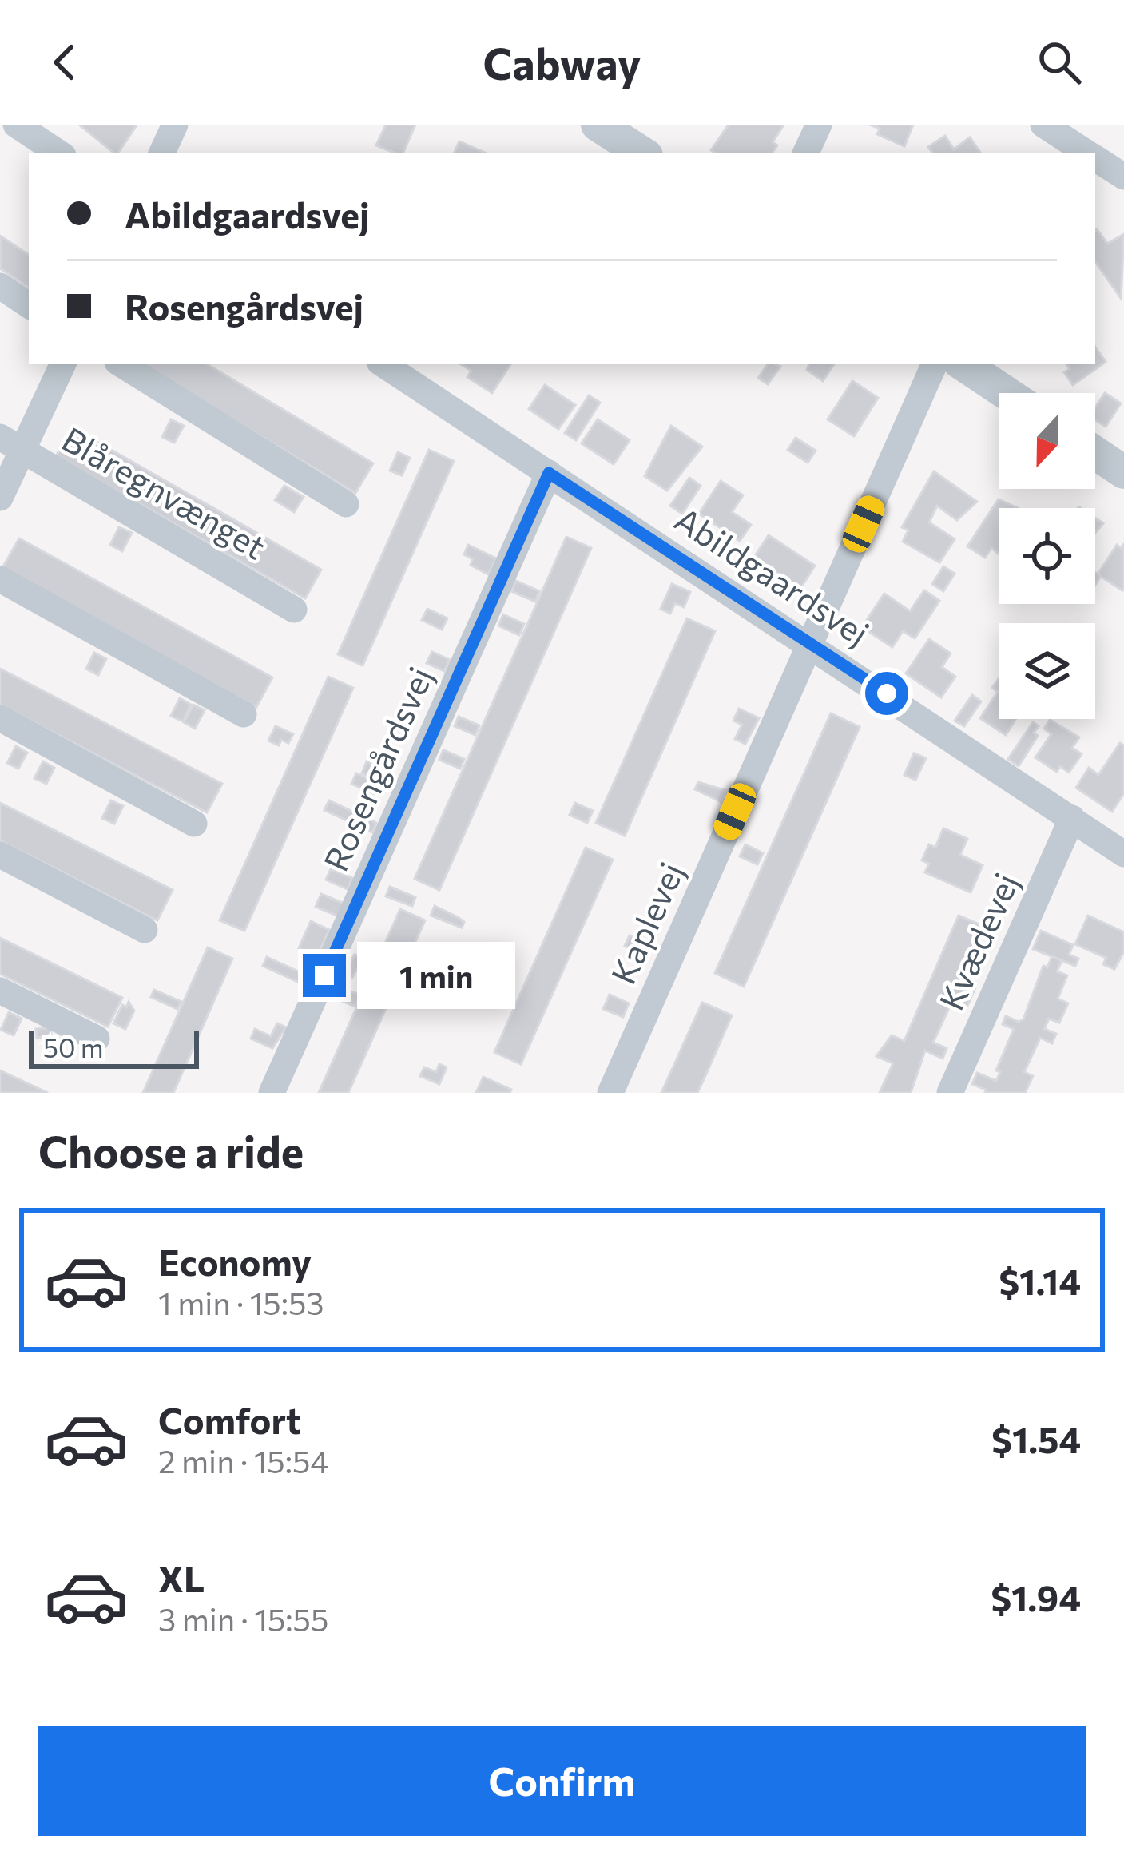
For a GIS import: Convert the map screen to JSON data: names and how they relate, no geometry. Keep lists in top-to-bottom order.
{
  "streets": {
    "street": [
      "Blåregnvænget",
      "Abildgaardsvej",
      "Rosengårdsvej",
      "Kaplevej",
      "Kvædevej"
    ]
  },
  "crossings": [
    ["Abildgaardsvej", "Rosengårdsvej"],
    ["Abildgaardsvej", "Kaplevej"],
    ["Abildgaardsvej", "Kvædevej"]
  ],
  "scale_bar": "50 m",
  "north": "bottom",
  "page": {
    "header": "Cabway",
    "banner": ["Abildgaardsvej", "Rosengårdsvej"],
    "bubble": "1 min",
    "scale": "50 m",
    "heading": "Choose a ride",
    "list": [
      {
        "name": "Economy",
        "note": "1 min · 15:53",
        "value": "$1.14"
      },
      {
        "name": "Comfort",
        "note": "2 min · 15:54",
        "value": "$1.54"
      },
      {
        "name": "XL",
        "note": "3 min · 15:55",
        "value": "$1.94"
      }
    ],
    "buttons": "Confirm"
  }
}
